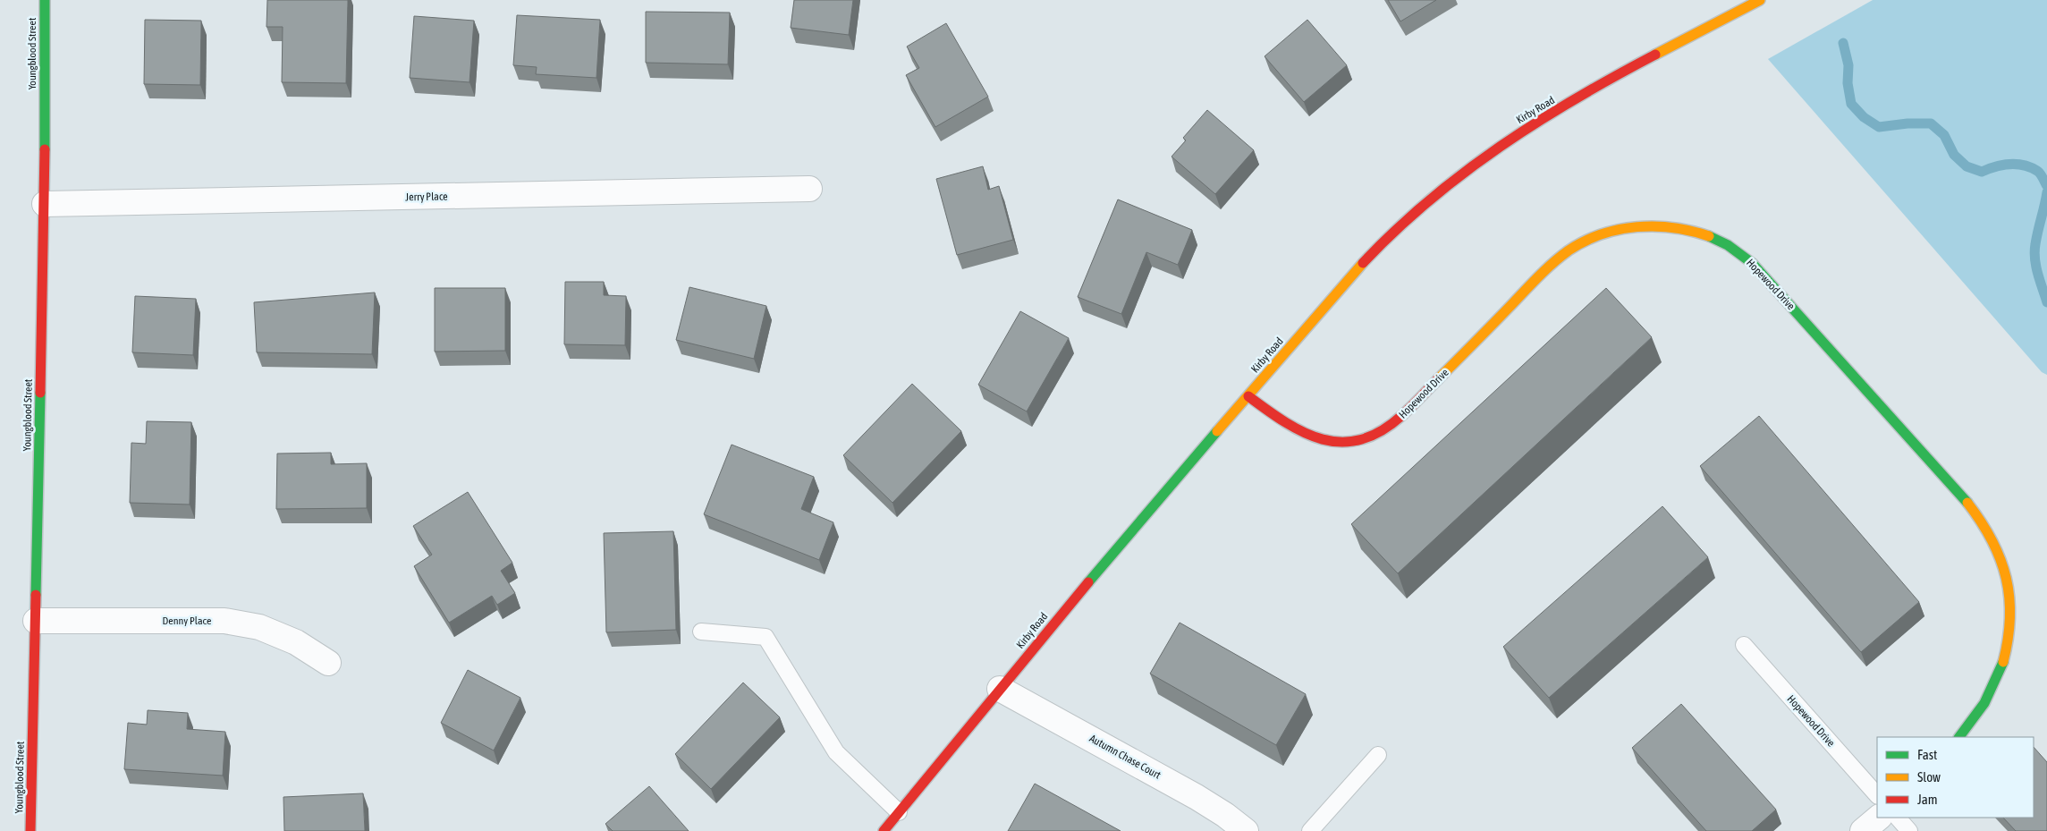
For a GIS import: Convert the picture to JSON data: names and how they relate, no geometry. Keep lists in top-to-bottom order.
{
  "streets": {
    "street": [
      "Youngblood Street",
      "Kirby Road",
      "Jerry Place",
      "Hopewood Drive",
      "Denny Place",
      "Autumn Chase Court"
    ]
  },
  "crossings": [
    ["Youngblood Street", "Jerry Place"],
    ["Youngblood Street", "Denny Place"],
    ["Kirby Road", "Hopewood Drive"],
    ["Kirby Road", "Autumn Chase Court"]
  ],
  "legend": ["Fast", "Slow", "Jam"]
}
